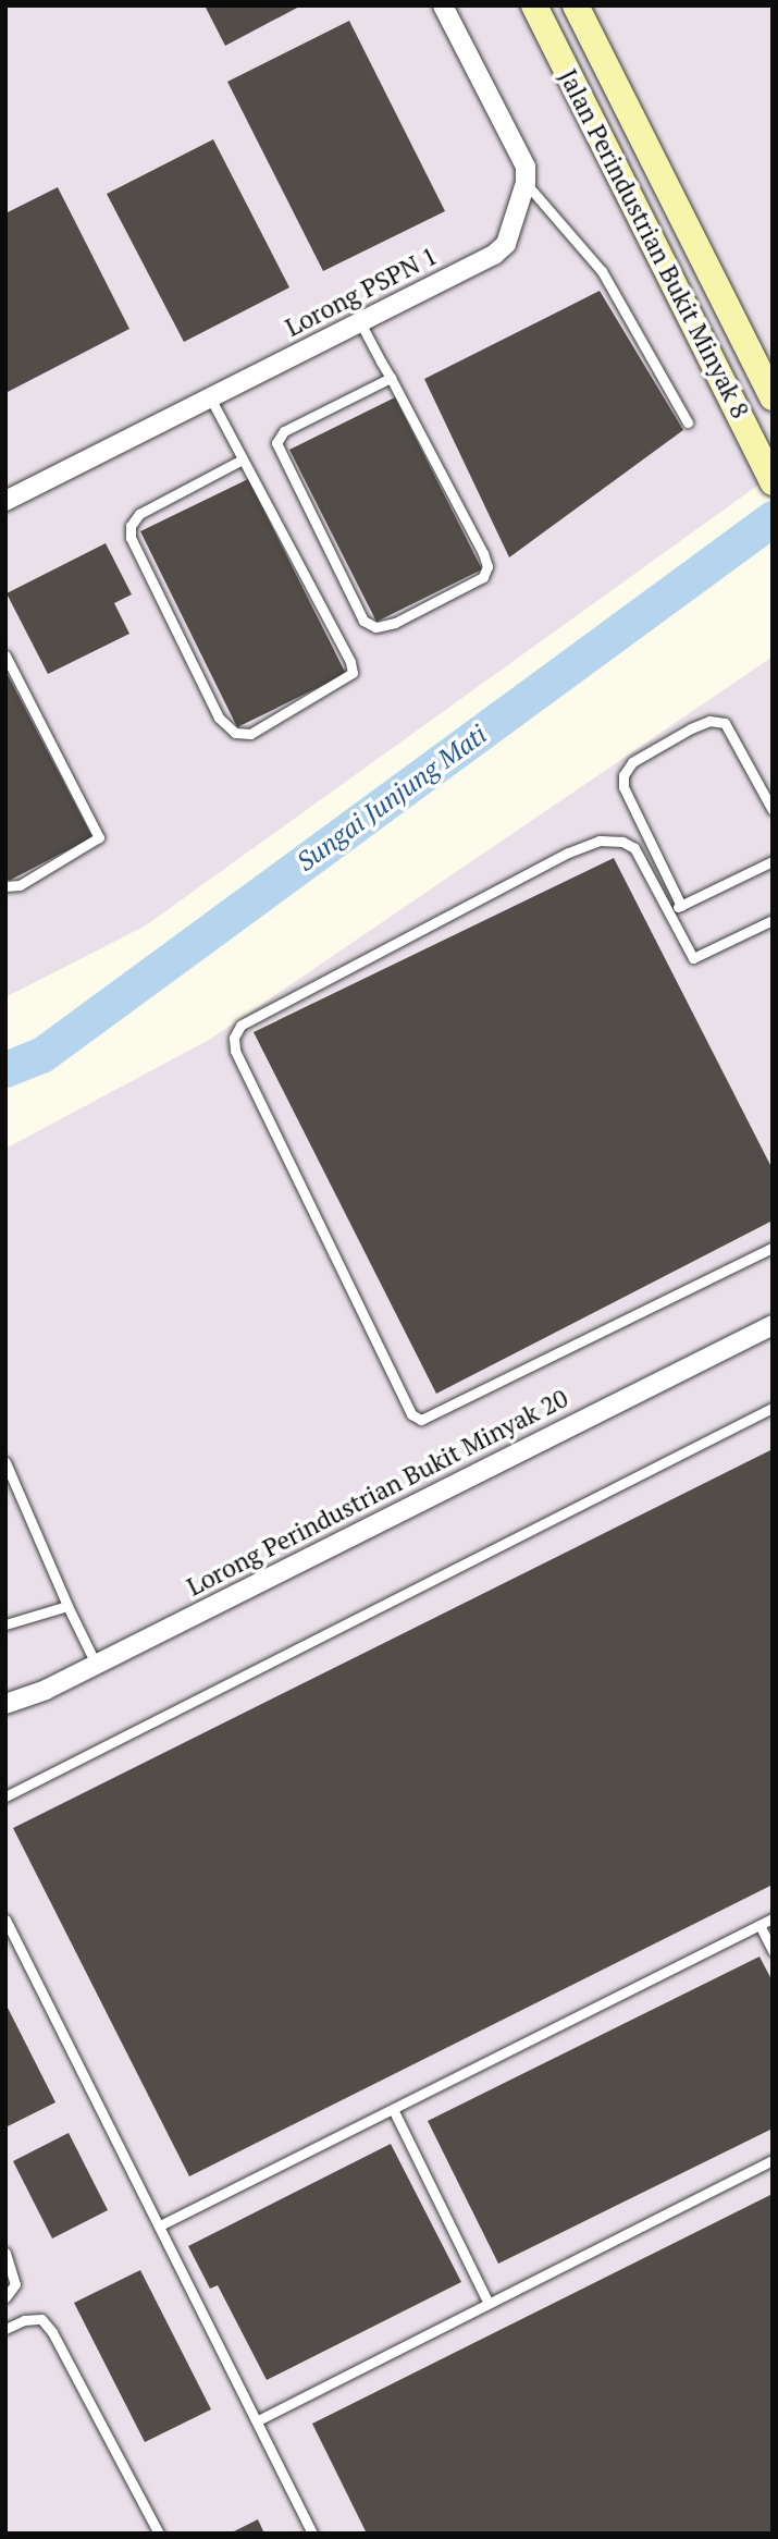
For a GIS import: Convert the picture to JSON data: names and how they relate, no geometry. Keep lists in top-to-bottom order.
{
  "streets": {
    "street": ["Jalan Perindustrian Bukit Minyak 8", "Lorong PSPN 1", "Lorong Perindustrian Bukit Minyak 20"]
  },
  "water": ["Sungai Junjung Mati"]
}
